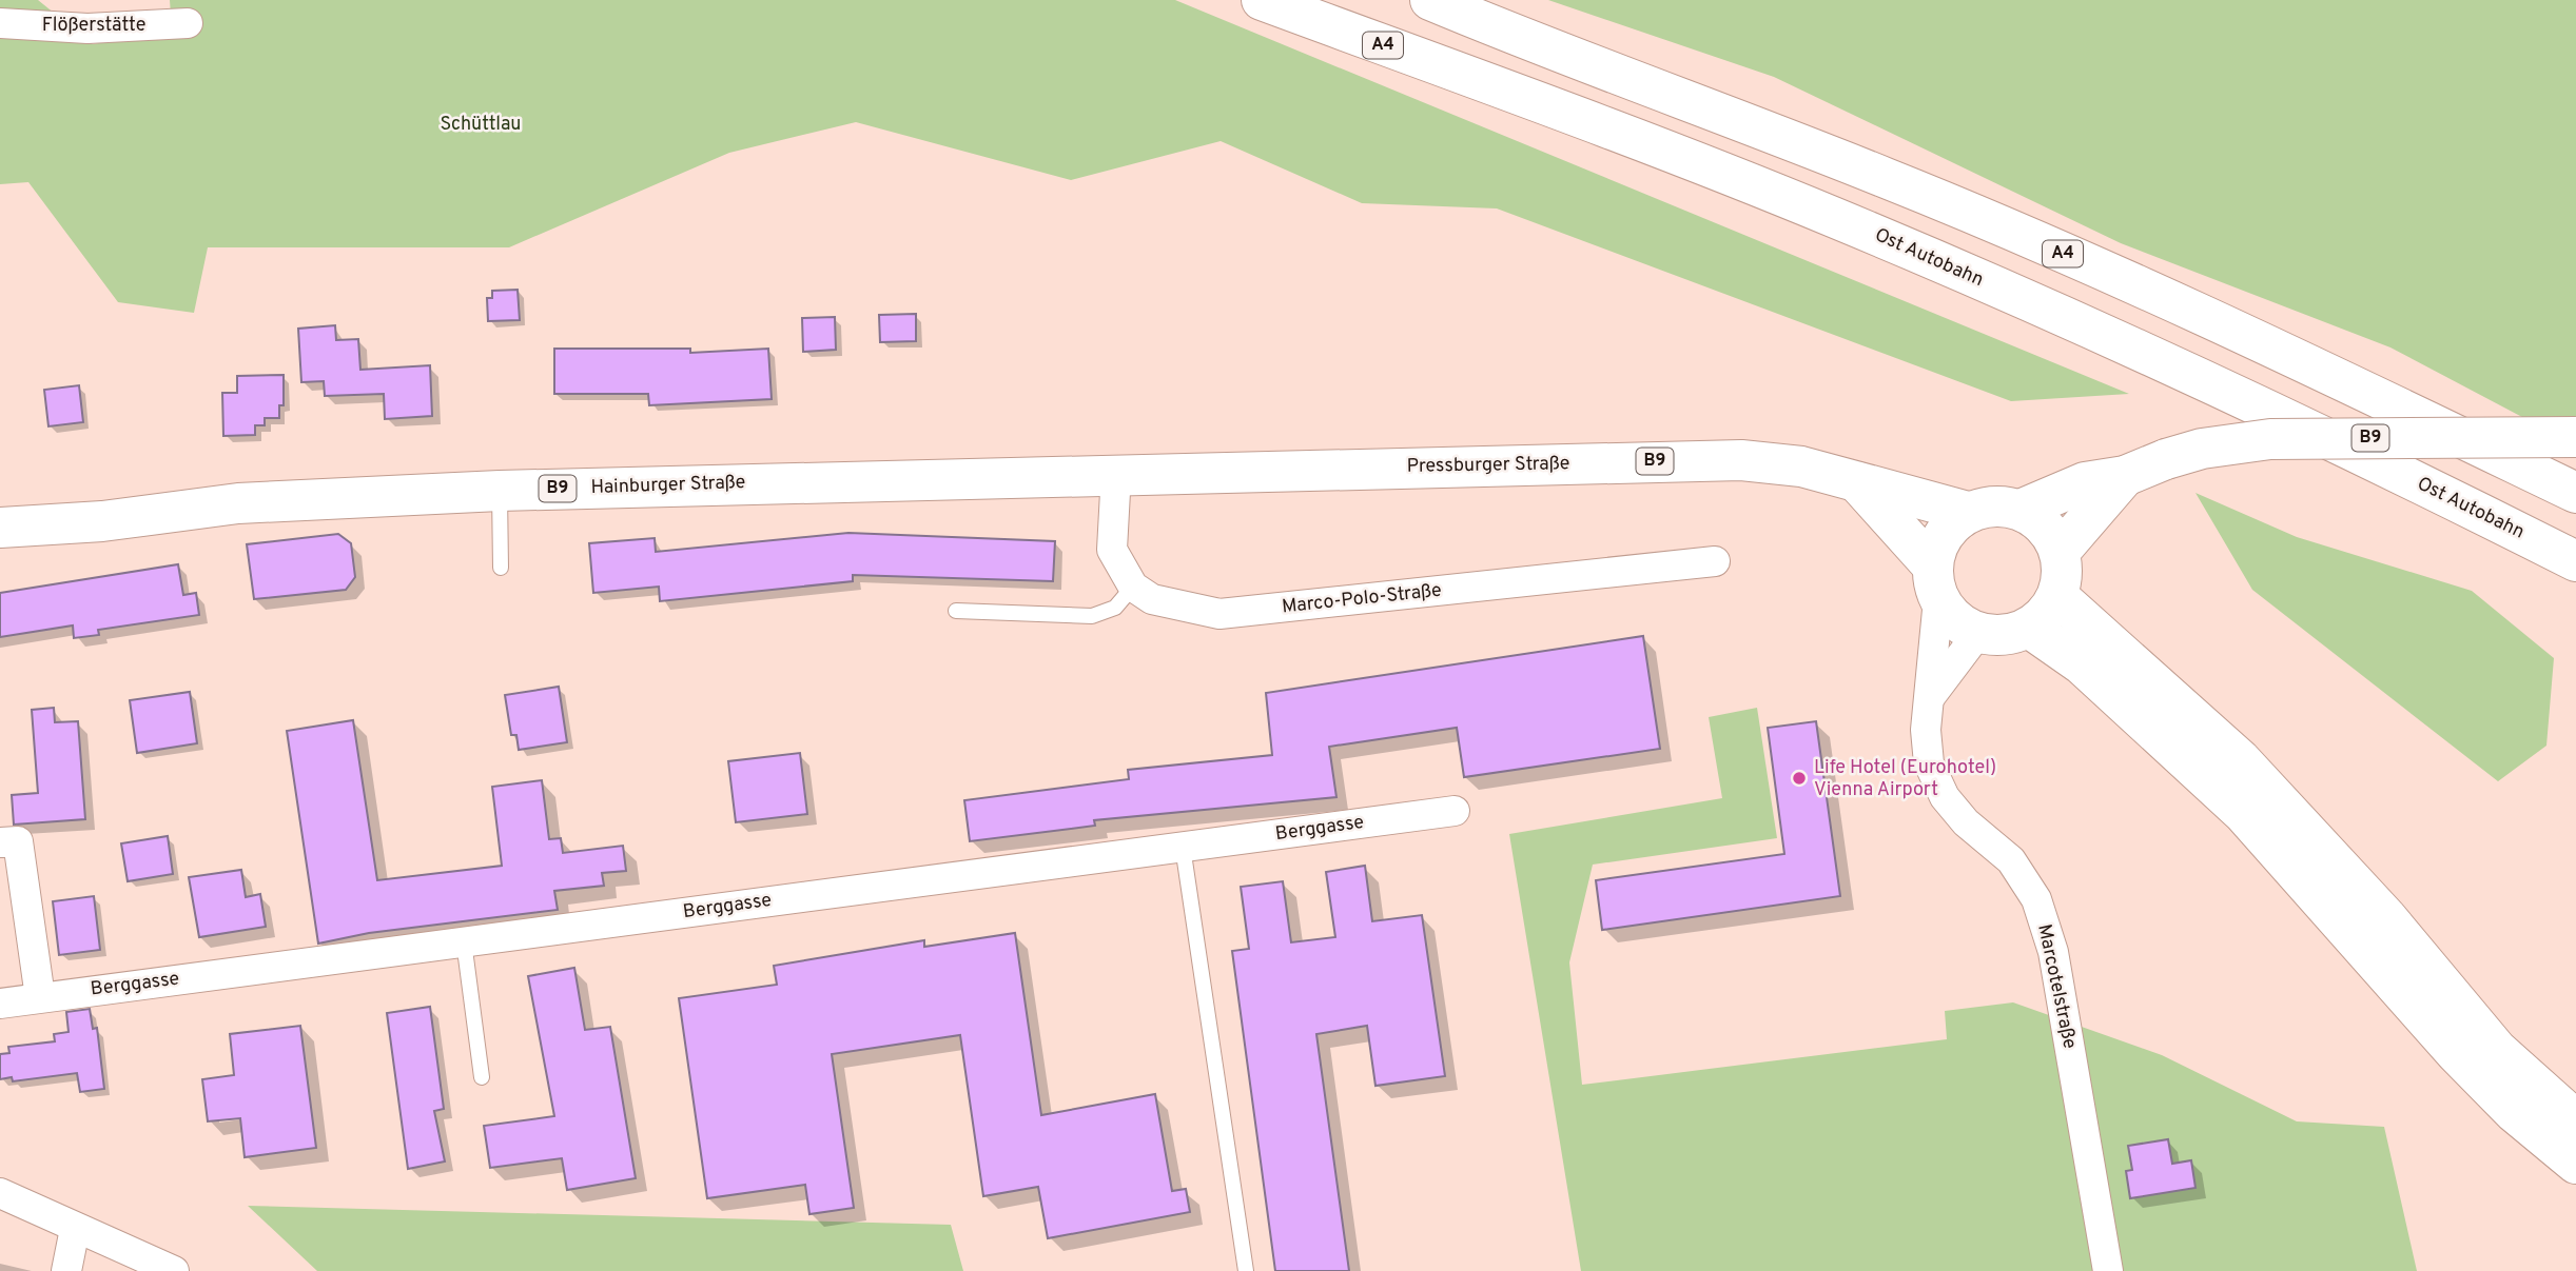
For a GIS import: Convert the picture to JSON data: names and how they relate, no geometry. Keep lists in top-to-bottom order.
{
  "streets": {
    "main road": [
      "A4",
      "Ost Autobahn",
      "B9",
      "Pressburger Straße",
      "Hainburger Straße"
    ],
    "street": [
      "Flößerstätte",
      "Marco-Polo-Straße",
      "Berggasse",
      "Marcotelstraße"
    ]
  },
  "crossings": [
    ["B9", "Pressburger Straße"],
    ["B9", "Marcotelstraße"],
    ["Pressburger Straße", "Hainburger Straße"],
    ["Pressburger Straße", "Marcotelstraße"]
  ],
  "parks": ["Schüttlau"],
  "places": ["Life Hotel (Eurohotel) Vienna Airport"]
}
